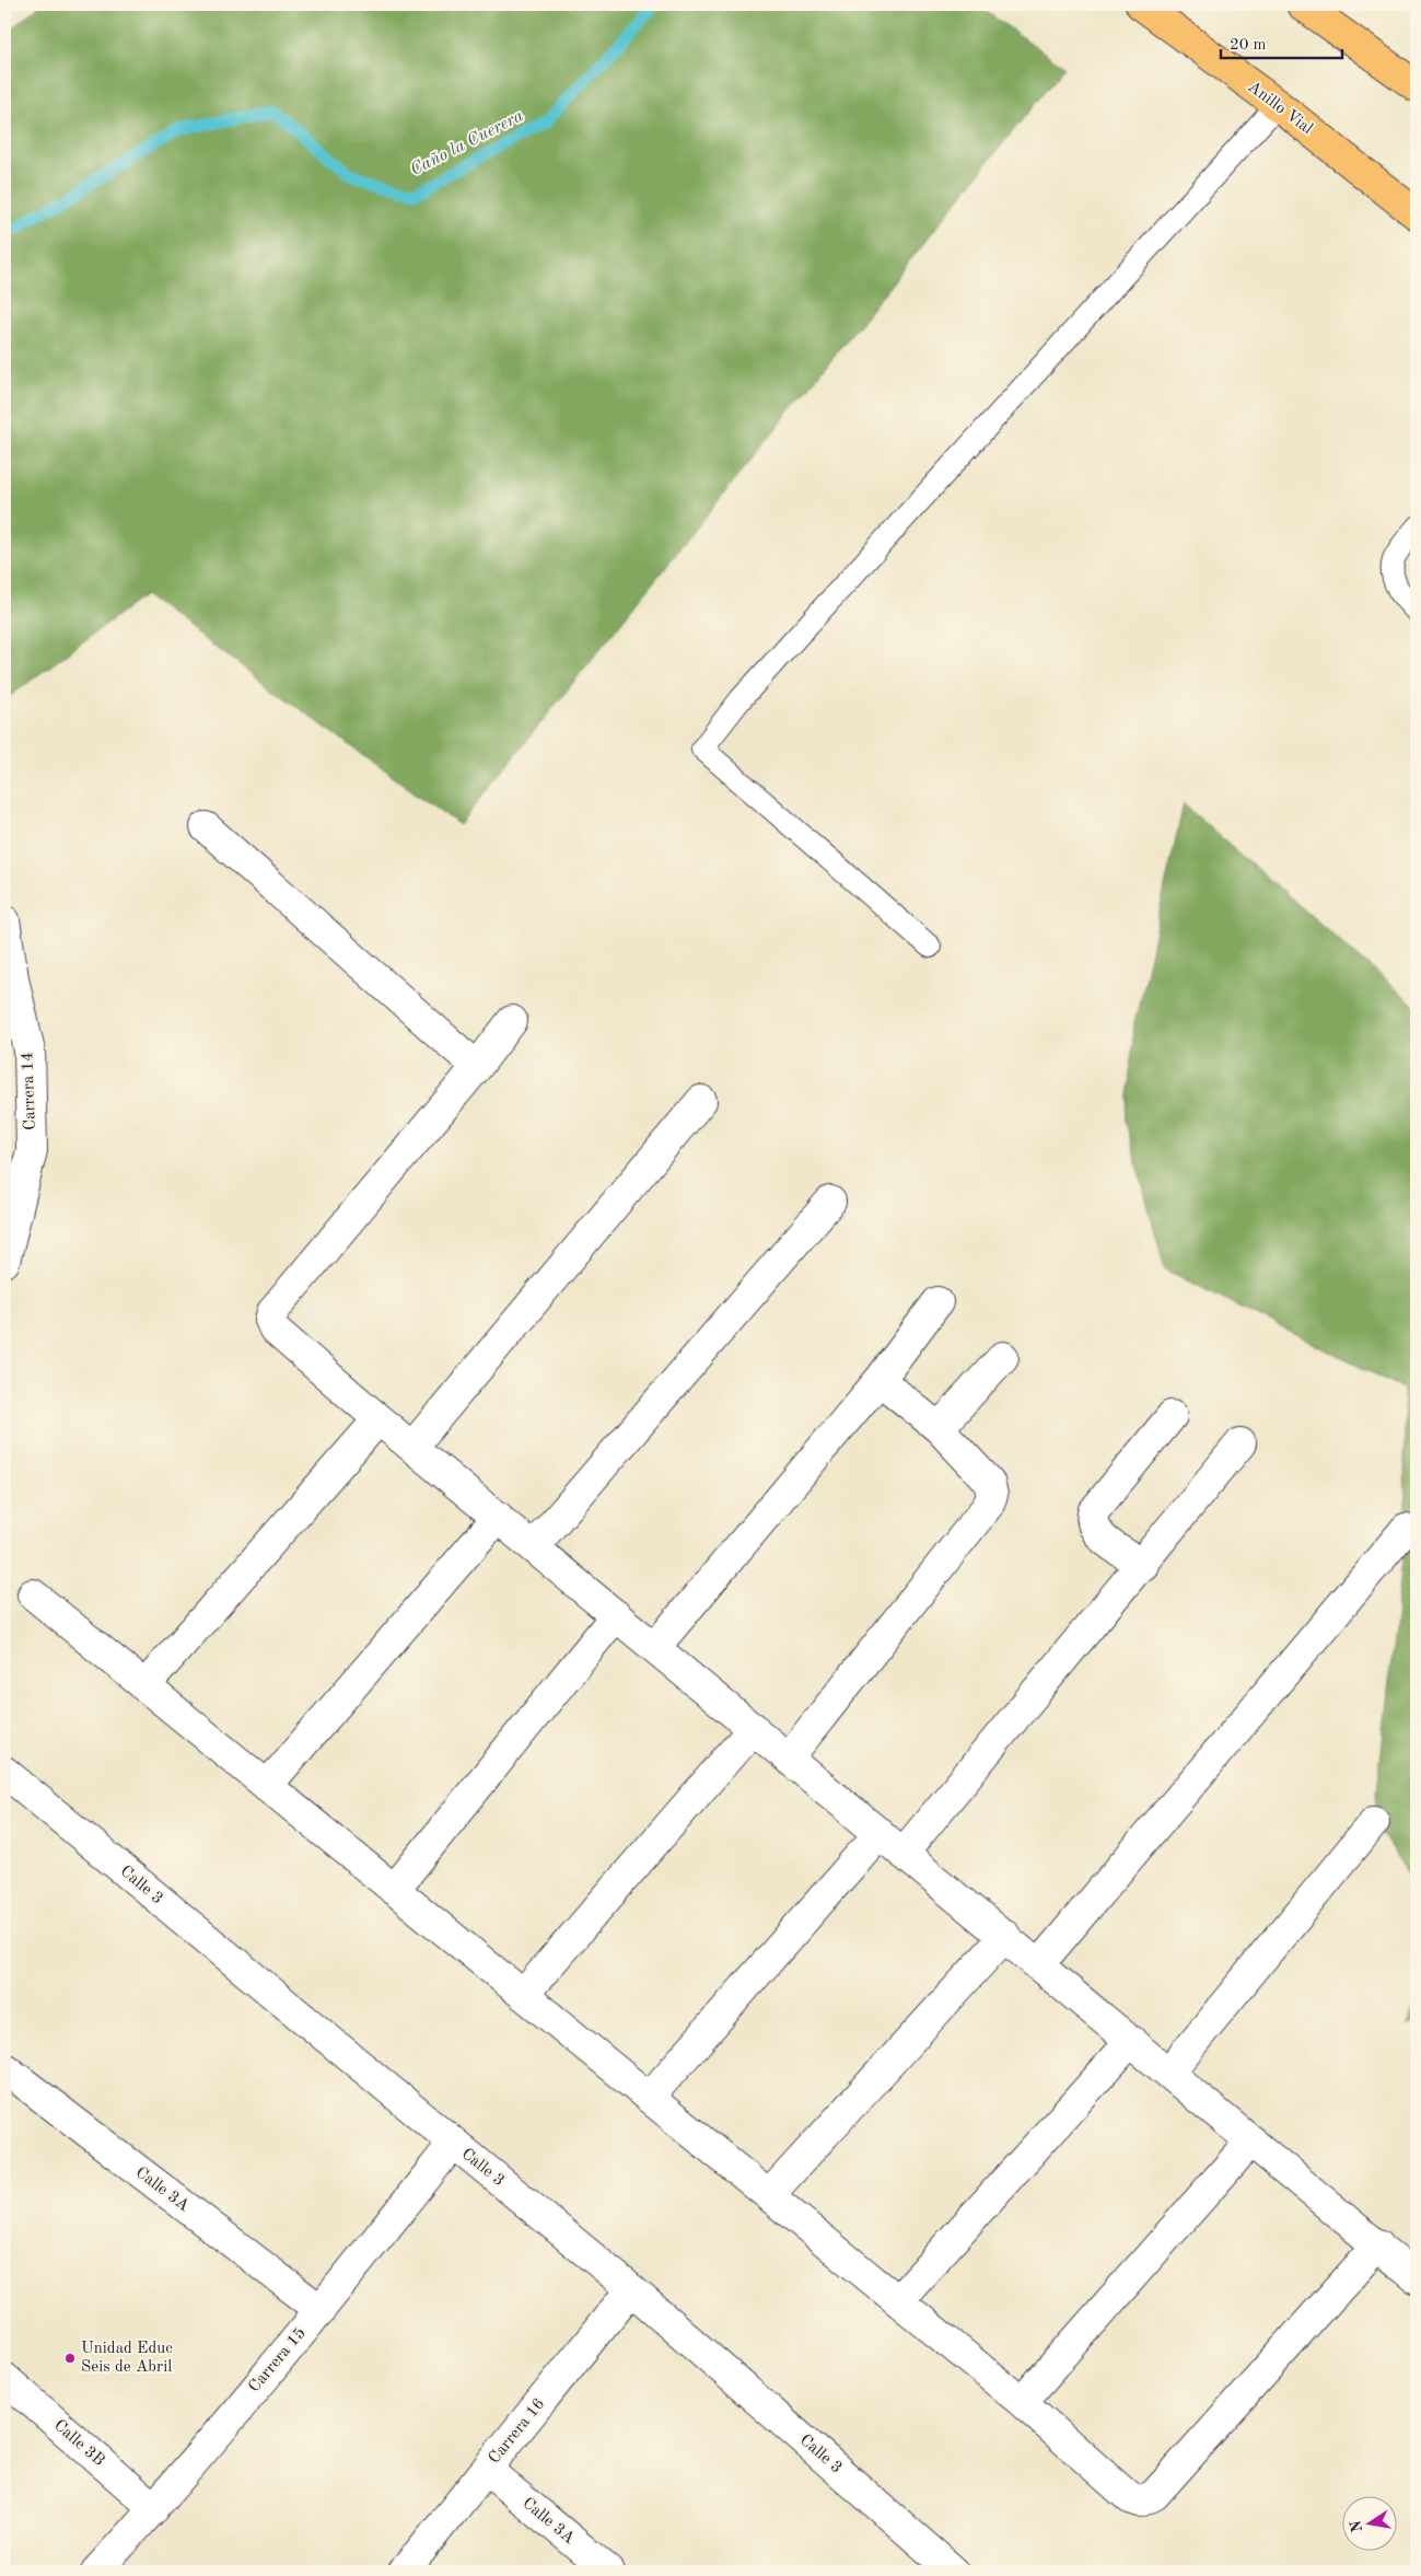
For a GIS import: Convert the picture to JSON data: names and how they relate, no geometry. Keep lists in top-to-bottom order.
{
  "streets": {
    "highway": ["Anillo Vial"],
    "street": [
      "Carrera 14",
      "Calle 3",
      "Calle 3A",
      "Carrera 15",
      "Carrera 16",
      "Calle 3B"
    ]
  },
  "crossings": [
    ["Calle 3", "Carrera 15"],
    ["Calle 3", "Carrera 16"],
    ["Calle 3A", "Carrera 15"],
    ["Calle 3A", "Carrera 16"],
    ["Carrera 15", "Calle 3B"]
  ],
  "water": ["Caño la Cuerera"],
  "places": ["Unidad Educ Seis de Abril"],
  "scale_bar": "20 m",
  "north": "left"
}
